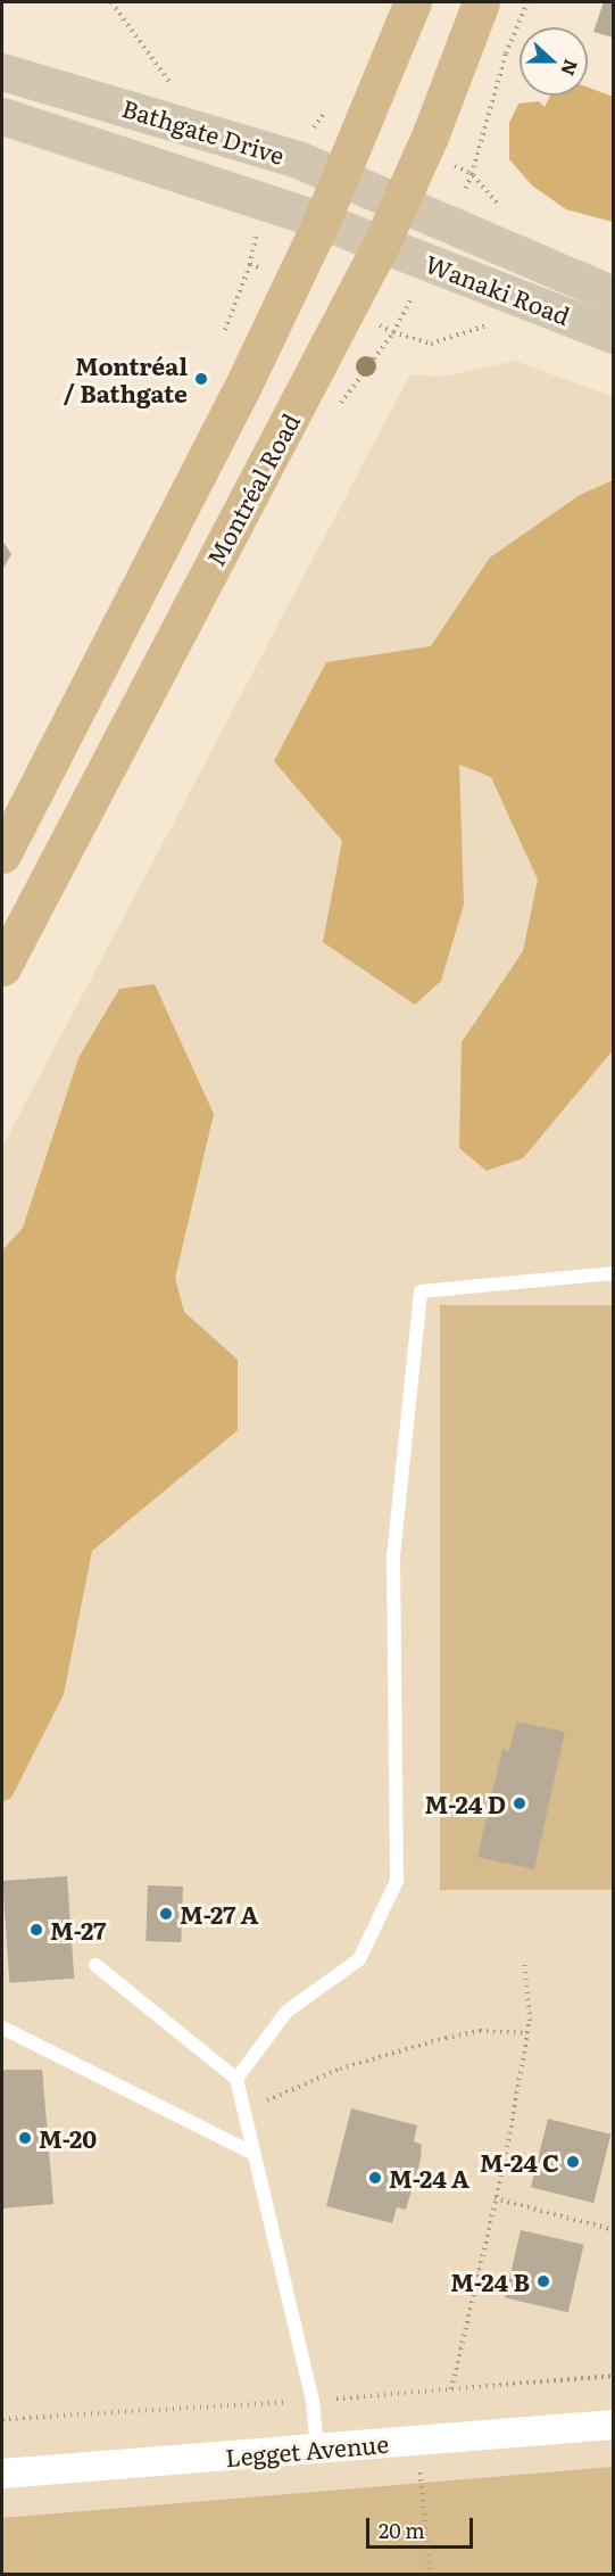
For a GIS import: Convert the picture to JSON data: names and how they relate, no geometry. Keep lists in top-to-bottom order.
{
  "streets": {
    "main road": ["Montréal Road"],
    "street": ["Bathgate Drive", "Wanaki Road", "Legget Avenue"]
  },
  "crossings": [
    ["Bathgate Drive", "Wanaki Road"],
    ["Bathgate Drive", "Montréal Road"],
    ["Wanaki Road", "Montréal Road"]
  ],
  "places": [
    "Montréal / Bathgate",
    "M-24 D",
    "M-27 A",
    "M-27",
    "M-20",
    "M-24 C",
    "M-24 A",
    "M-24 B"
  ],
  "scale_bar": "20 m",
  "north": "right"
}
